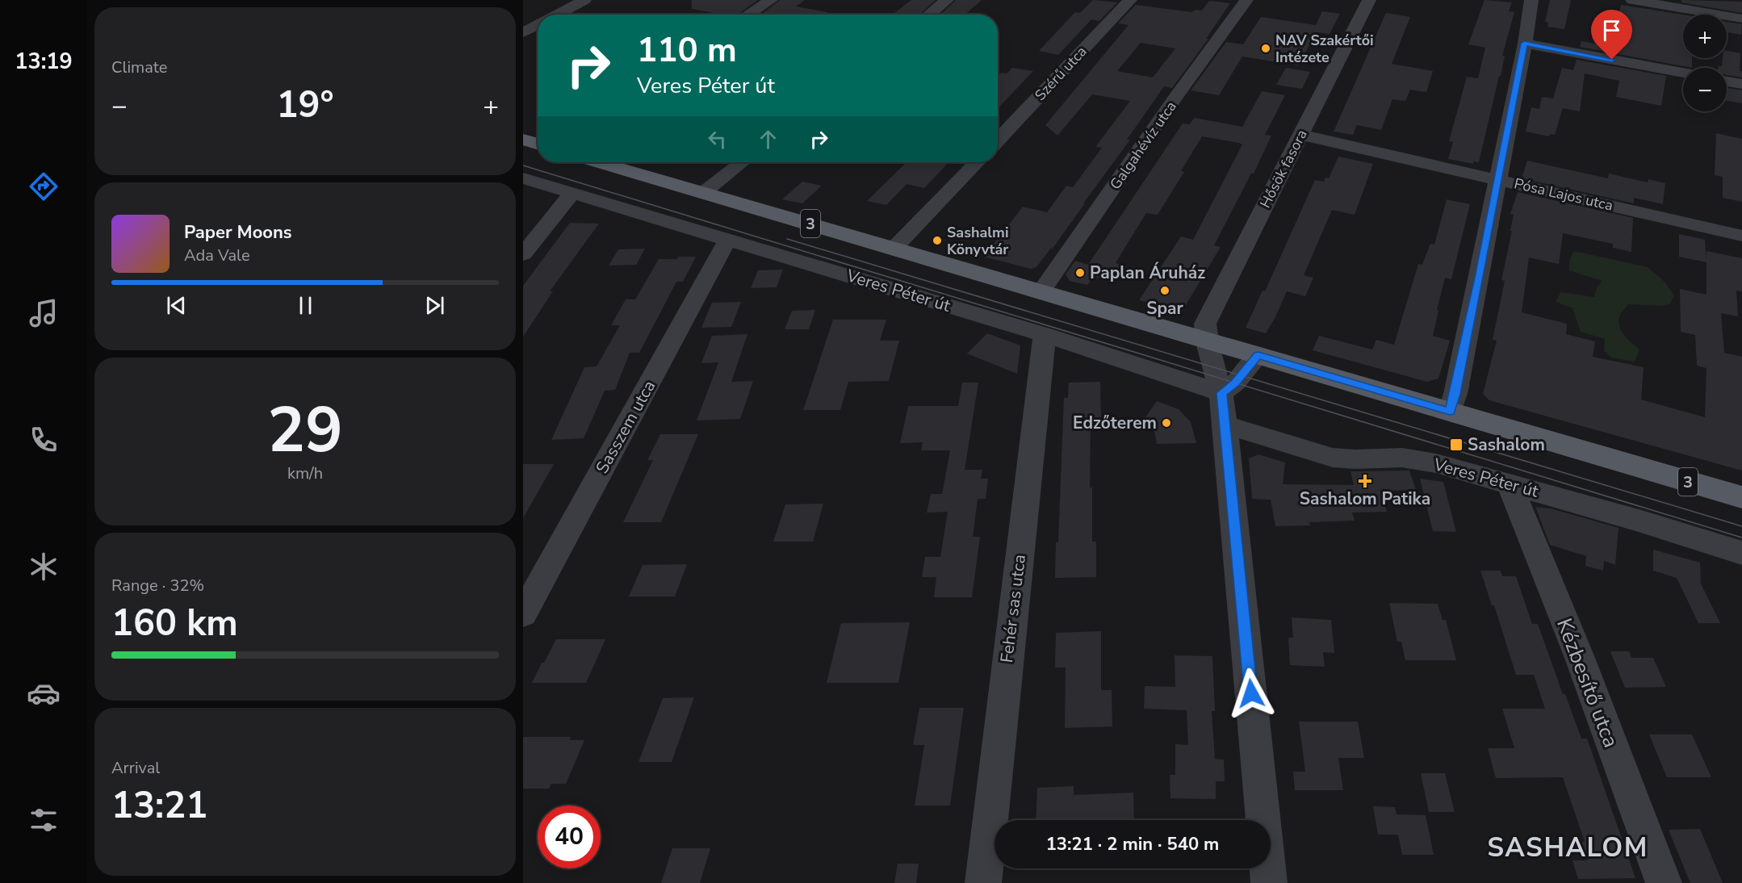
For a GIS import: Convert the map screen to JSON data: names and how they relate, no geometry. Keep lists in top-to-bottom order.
{
  "streets": {
    "main road": ["3"],
    "street": [
      "Szérű utca",
      "Galgahévíz utca",
      "Hősök fasora",
      "Pósa Lajos utca",
      "Veres Péter út",
      "Sasszem utca",
      "Fehér sas utca",
      "Kézbesítő utca"
    ]
  },
  "crossings": [
    ["Galgahévíz utca", "3"],
    ["Hősök fasora", "Pósa Lajos utca"],
    ["Hősök fasora", "3"],
    ["Veres Péter út", "Sasszem utca"],
    ["Veres Péter út", "Fehér sas utca"],
    ["Veres Péter út", "Kézbesítő utca"]
  ],
  "districts": ["SASHALOM"],
  "places": {
    "other": [
      "NAV Szakértői Intézete",
      "Sashalmi Könyvtár",
      "Paplan Áruház",
      "Spar",
      "Edzőterem"
    ],
    "transit": ["Sashalom"],
    "health": ["Sashalom Patika"]
  },
  "page": {
    "tabs": "13:19",
    "tile": [
      "Climate",
      ["29", "km/h"],
      ["Range · 32%", "160 km"],
      ["Arrival", "13:21"]
    ],
    "map_buttons": ["+", "−"],
    "turn": ["110 m", "Veres Péter út"],
    "heat": ["−", "19°", "+"],
    "song": ["Paper Moons", "Ada Vale"],
    "limit": "40",
    "trip": "13:21 · 2 min · 540 m"
  }
}
